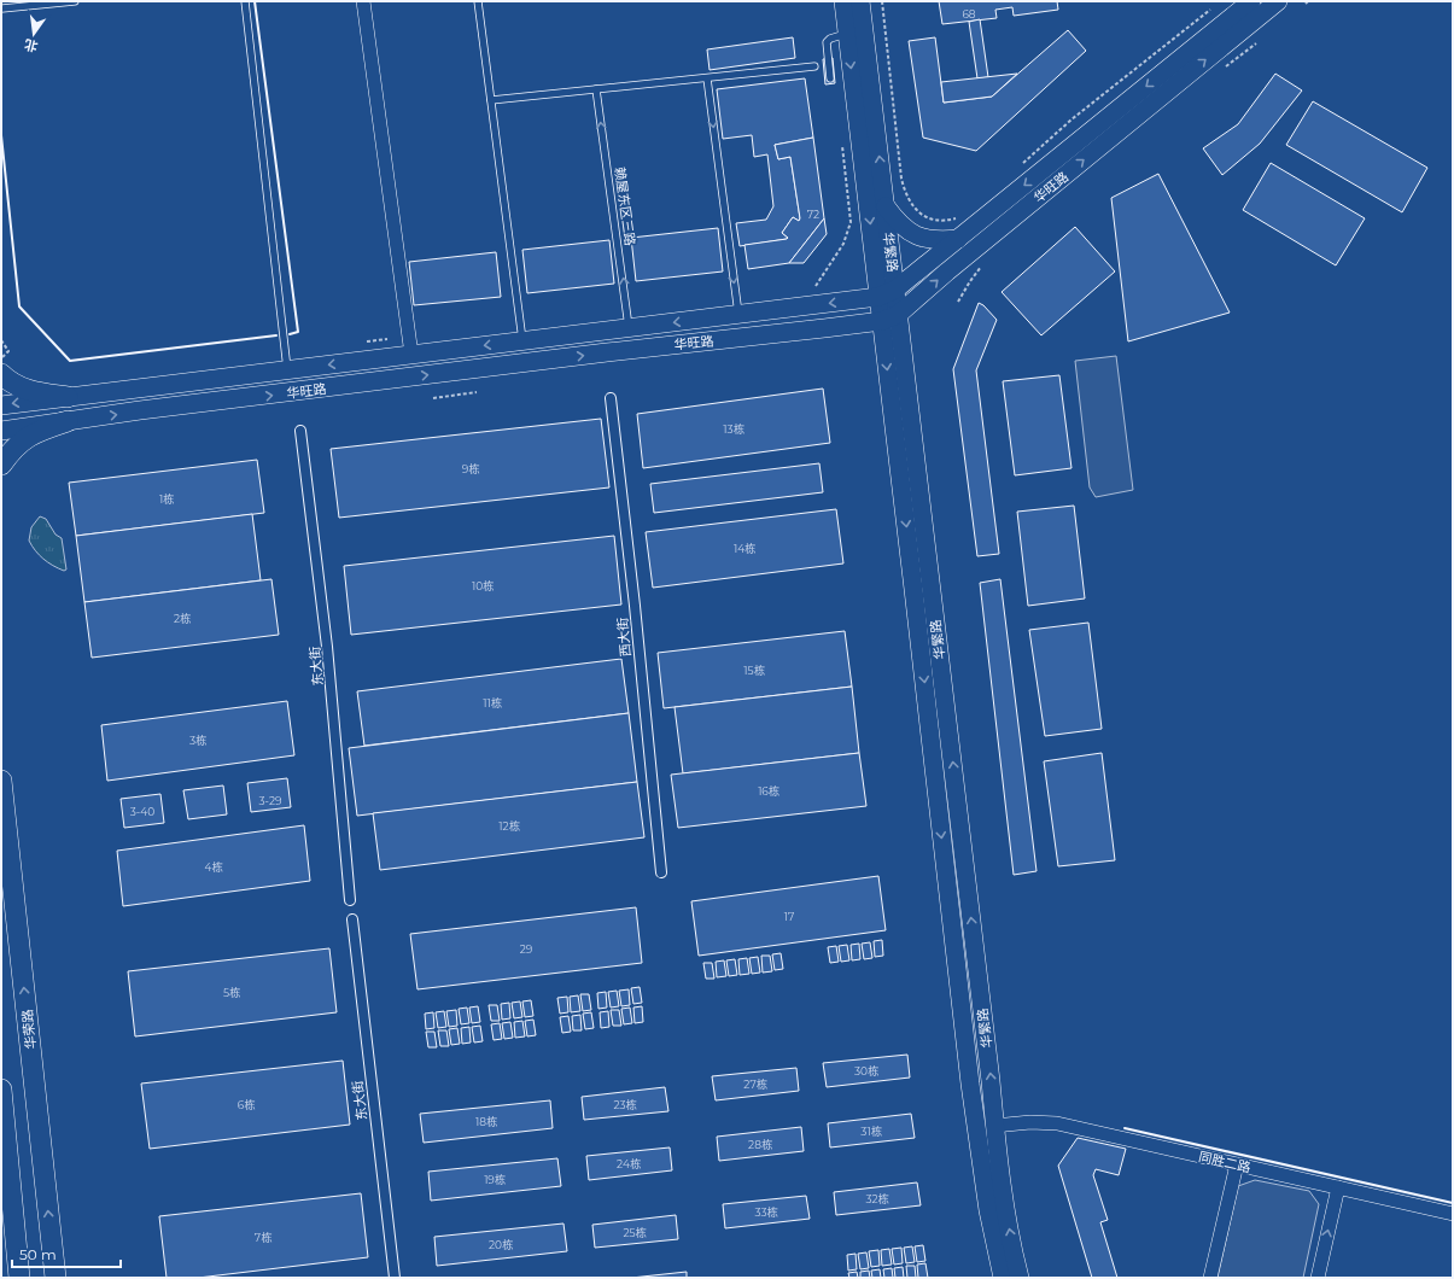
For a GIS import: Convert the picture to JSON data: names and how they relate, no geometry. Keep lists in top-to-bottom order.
{
  "streets": {
    "main road": ["华旺路", "华繁路", "华荣路"],
    "street": ["西大街", "东大街", "同胜二路"],
    "lane": ["赖屋东区三路"]
  },
  "crossings": [
    ["华旺路", "赖屋东区三路"],
    ["华旺路", "华繁路"],
    ["华繁路", "同胜二路"]
  ],
  "one_way": ["赖屋东区三路"],
  "house_numbers": [
    "68",
    "72",
    "13栋",
    "9栋",
    "1栋",
    "14栋",
    "10栋",
    "2栋",
    "15栋",
    "11栋",
    "3栋",
    "16栋",
    "3-29",
    "3-40",
    "12栋",
    "4栋",
    "17",
    "29",
    "5栋",
    "30栋",
    "27栋",
    "6栋",
    "23栋",
    "18栋",
    "31栋",
    "28栋",
    "24栋",
    "19栋",
    "32栋",
    "33栋",
    "25栋",
    "7栋",
    "20栋"
  ],
  "scale_bar": "50 m",
  "north": "bottom"
}
